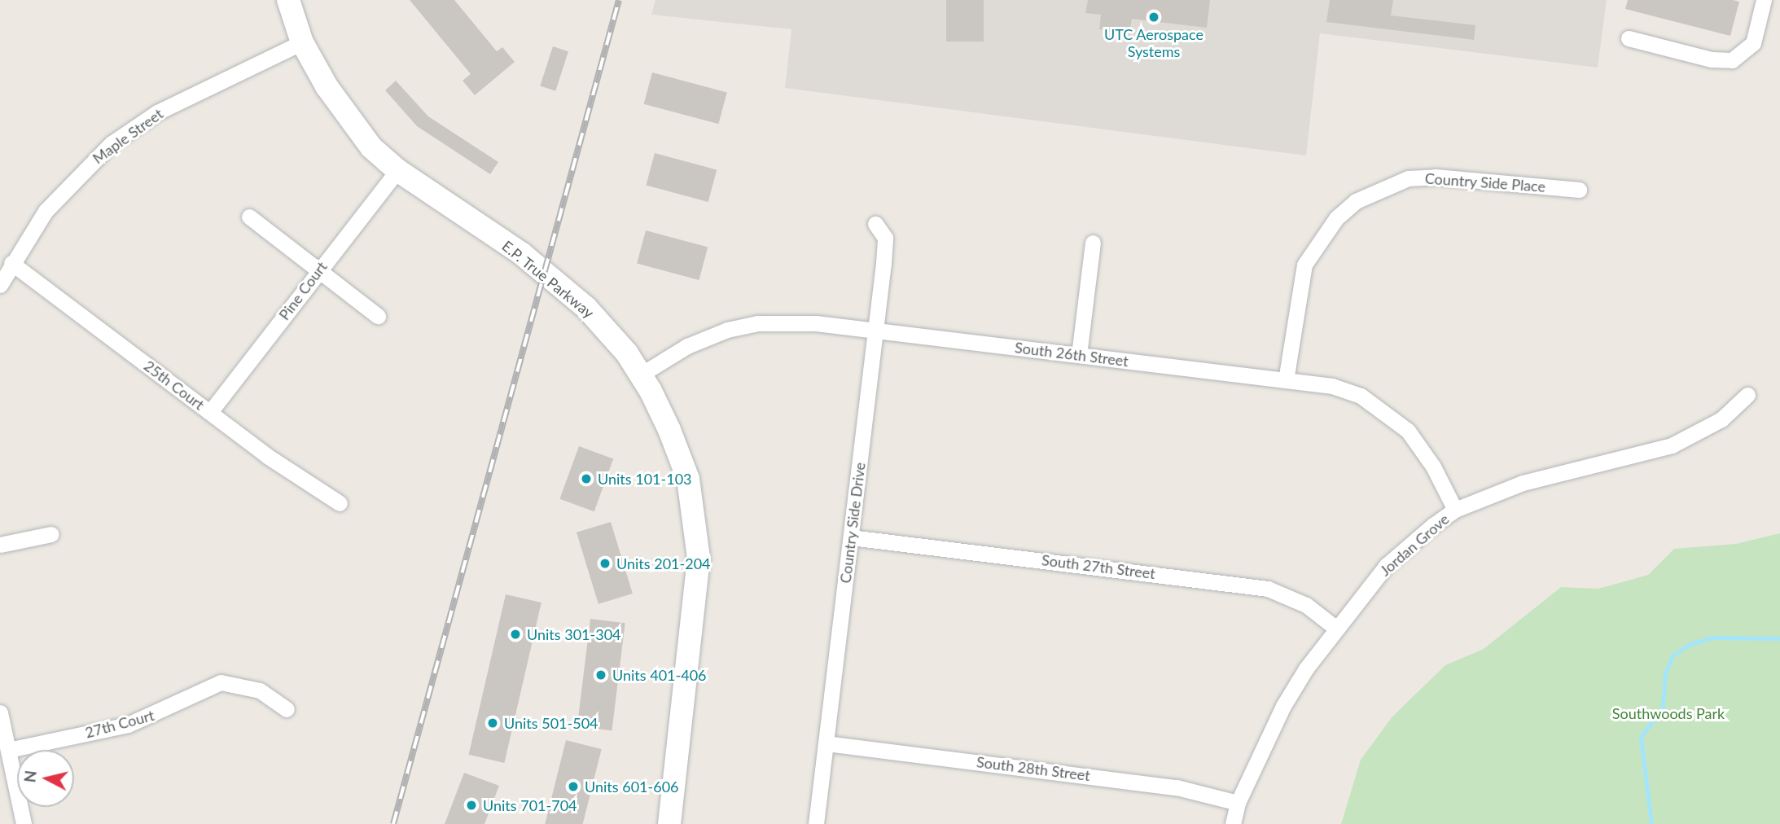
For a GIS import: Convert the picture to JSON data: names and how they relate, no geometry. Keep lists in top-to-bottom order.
{
  "streets": {
    "main road": ["E.P. True Parkway"],
    "street": [
      "Maple Street",
      "Country Side Place",
      "Pine Court",
      "South 26th Street",
      "25th Court",
      "Country Side Drive",
      "Jordan Grove",
      "South 27th Street",
      "27th Court",
      "South 28th Street"
    ]
  },
  "crossings": [
    ["Maple Street", "E.P. True Parkway"],
    ["Maple Street", "25th Court"],
    ["Country Side Place", "South 26th Street"],
    ["E.P. True Parkway", "Pine Court"],
    ["E.P. True Parkway", "South 26th Street"],
    ["Pine Court", "25th Court"],
    ["South 26th Street", "Country Side Drive"],
    ["South 26th Street", "Jordan Grove"],
    ["Country Side Drive", "South 27th Street"],
    ["Country Side Drive", "South 28th Street"],
    ["Jordan Grove", "South 27th Street"],
    ["Jordan Grove", "South 28th Street"]
  ],
  "parks": ["Southwoods Park"],
  "places": [
    "UTC Aerospace Systems",
    "Units 101-103",
    "Units 201-204",
    "Units 301-304",
    "Units 401-406",
    "Units 501-504",
    "Units 601-606",
    "Units 701-704"
  ],
  "north": "left"
}
